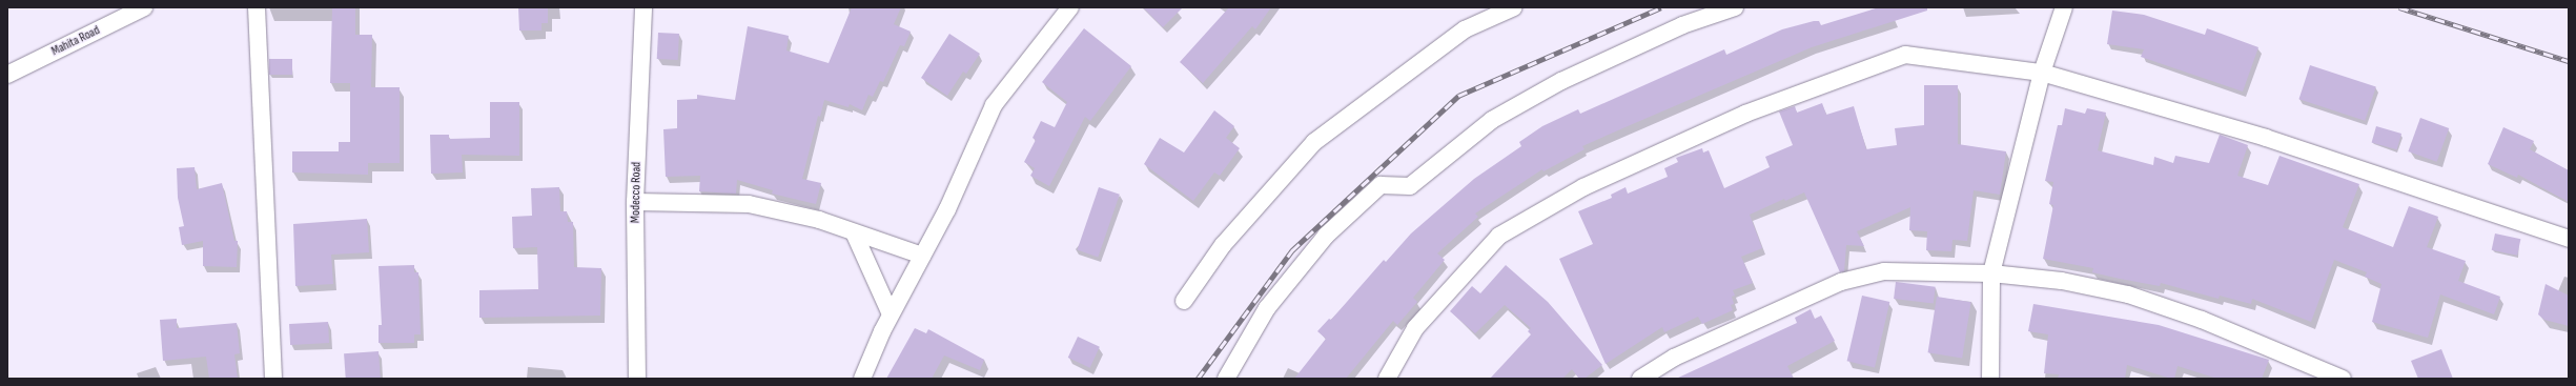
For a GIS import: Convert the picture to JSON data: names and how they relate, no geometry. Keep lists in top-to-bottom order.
{
  "streets": {
    "street": ["Mahita Road", "Modecco Road"]
  }
}
